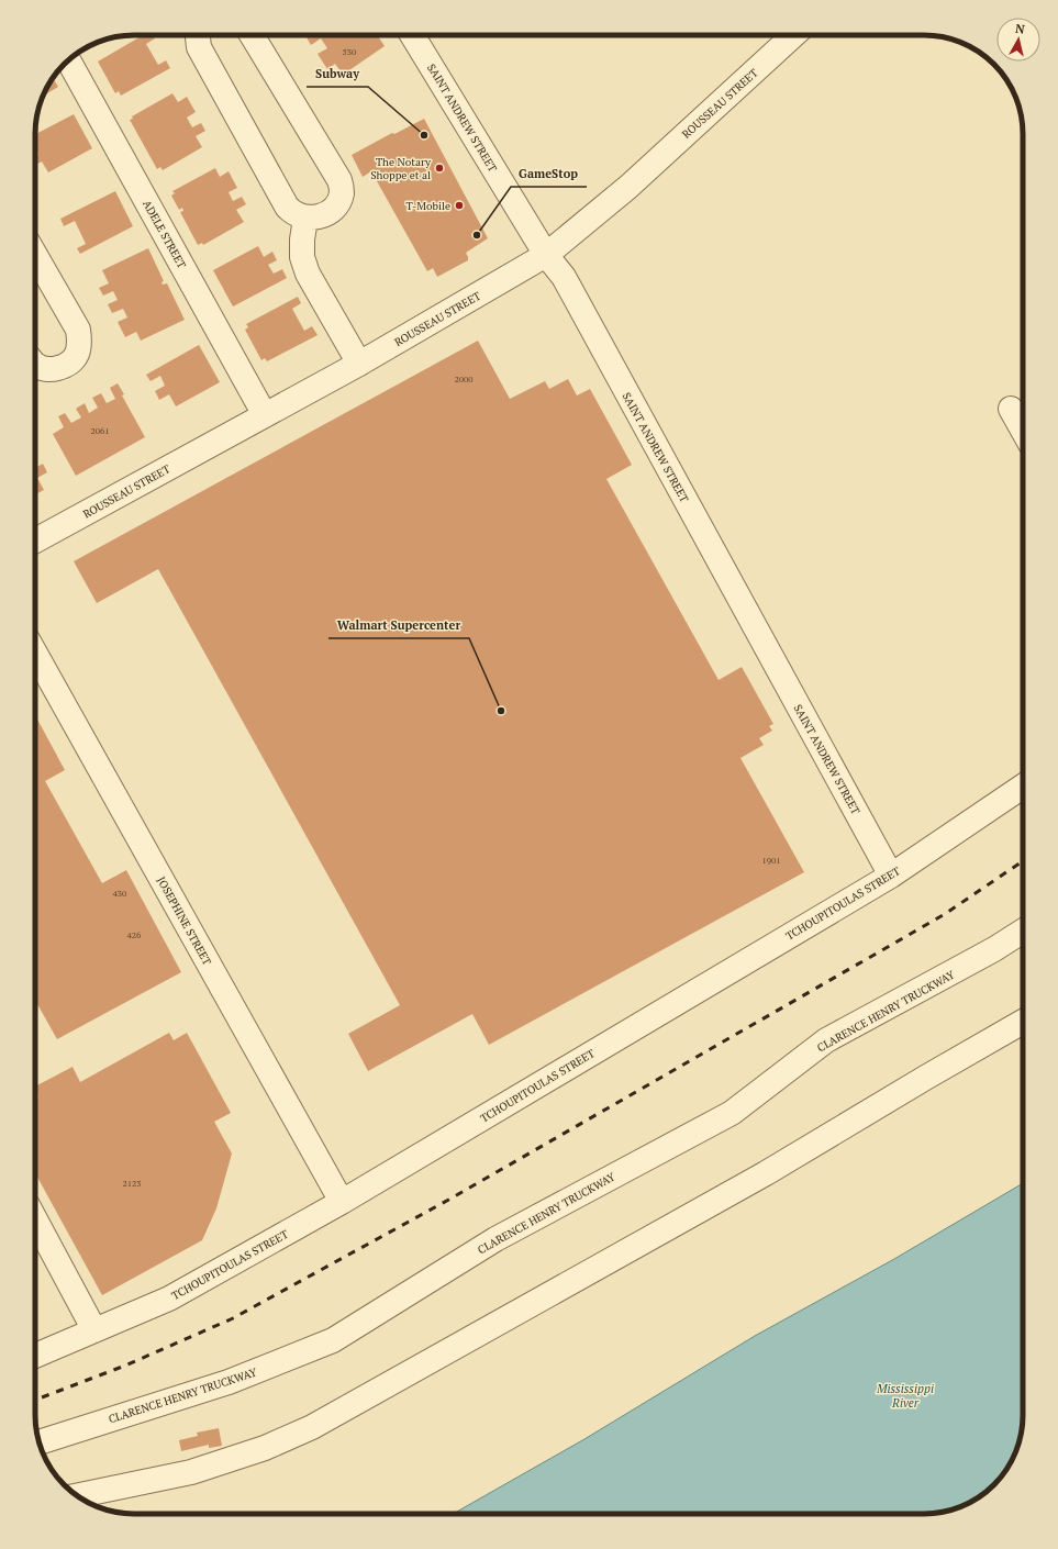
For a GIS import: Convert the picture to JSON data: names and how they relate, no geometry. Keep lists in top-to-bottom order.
{
  "streets": {
    "street": [
      "ROUSSEAU STREET",
      "SAINT ANDREW STREET",
      "ADELE STREET",
      "TCHOUPITOULAS STREET",
      "JOSEPHINE STREET",
      "CLARENCE HENRY TRUCKWAY"
    ]
  },
  "crossings": [
    ["ROUSSEAU STREET", "SAINT ANDREW STREET"],
    ["ROUSSEAU STREET", "ADELE STREET"],
    ["SAINT ANDREW STREET", "TCHOUPITOULAS STREET"],
    ["TCHOUPITOULAS STREET", "JOSEPHINE STREET"]
  ],
  "water": ["Mississippi River"],
  "places": [
    "Subway",
    "The Notary Shoppe et al",
    "T-Mobile",
    "GameStop",
    "Walmart Supercenter"
  ],
  "house_numbers": [
    "530",
    "2000",
    "2061",
    "1901",
    "430",
    "426",
    "2123"
  ],
  "north": "top"
}
